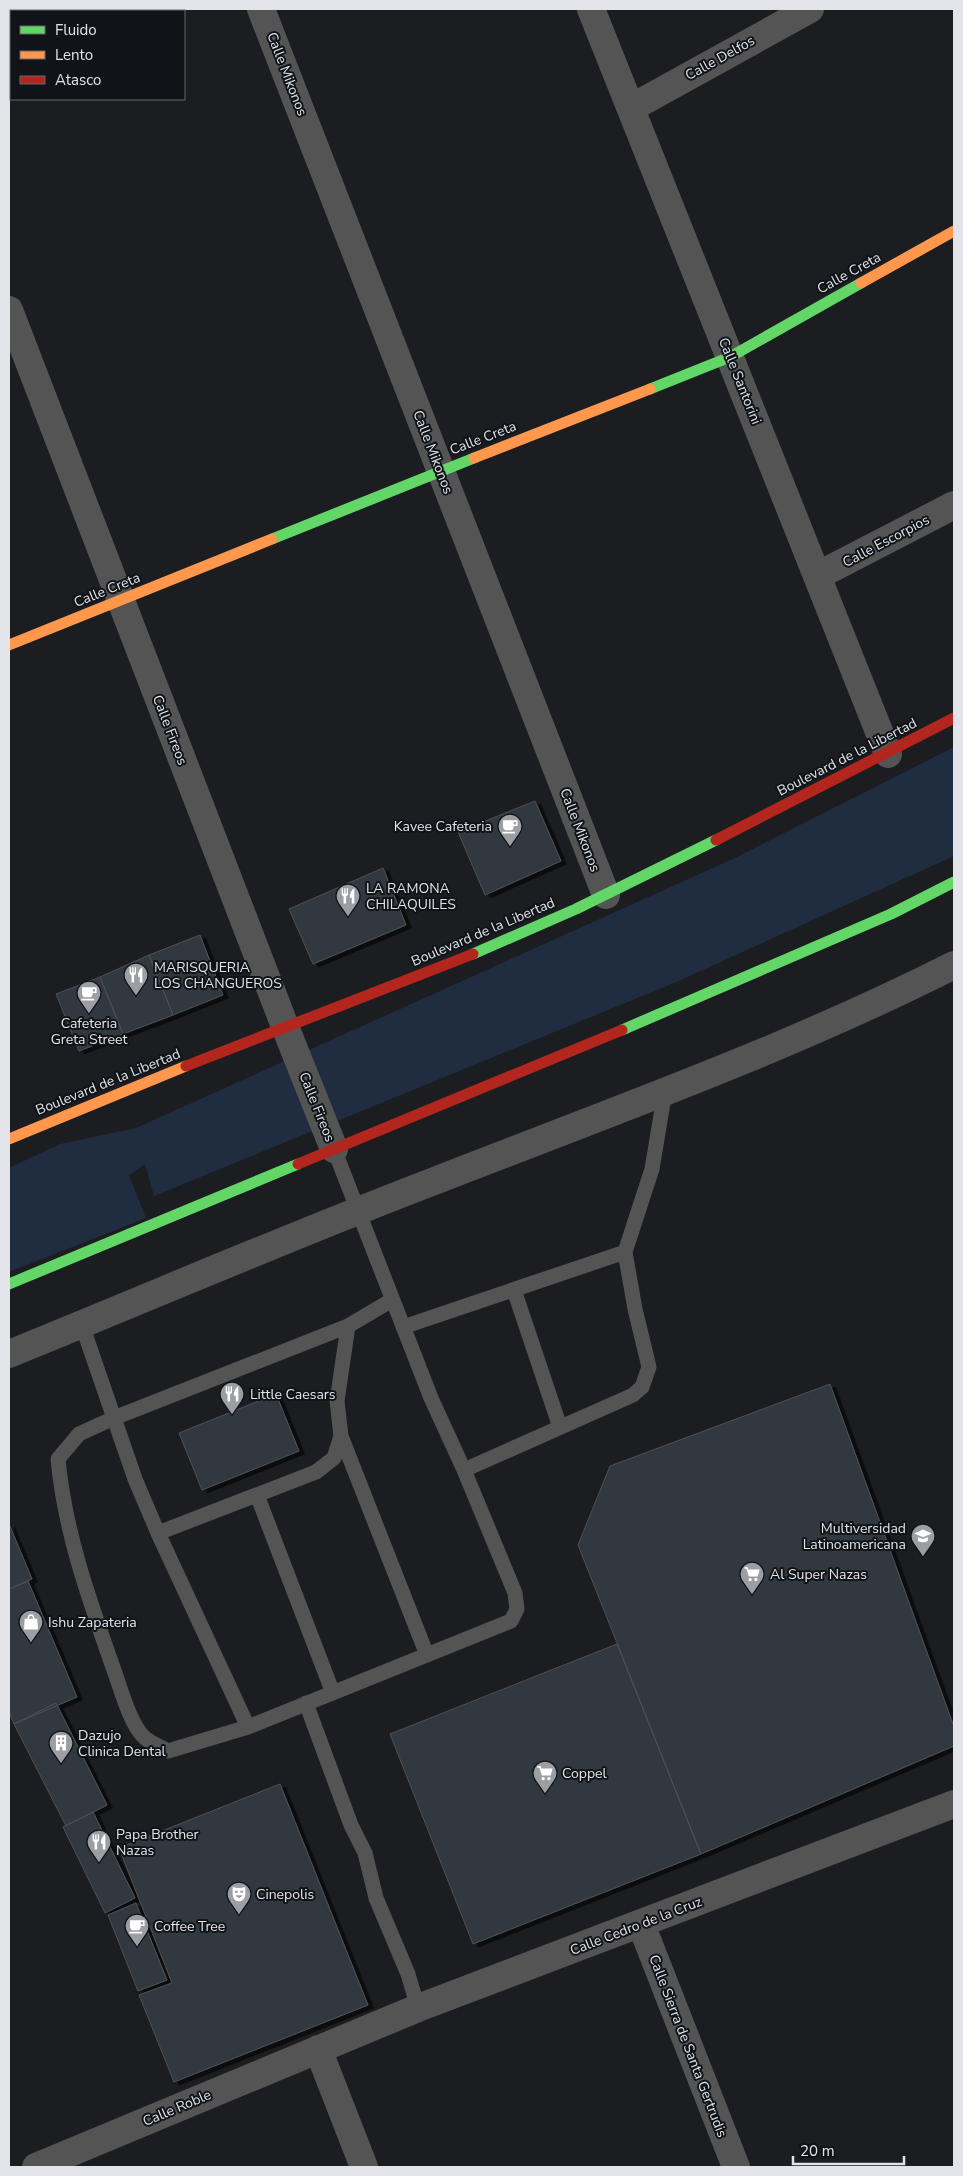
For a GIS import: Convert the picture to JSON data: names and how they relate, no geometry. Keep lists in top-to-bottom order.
{
  "streets": {
    "main road": ["Calle Creta", "Boulevard de la Libertad"],
    "street": [
      "Calle Delfos",
      "Calle Mikonos",
      "Calle Santorini",
      "Calle Escorpios",
      "Calle Fireos",
      "Calle Cedro de la Cruz",
      "Calle Sierra de Santa Gertrudis",
      "Calle Roble"
    ]
  },
  "crossings": [
    ["Calle Delfos", "Calle Santorini"],
    ["Calle Mikonos", "Calle Creta"],
    ["Calle Mikonos", "Boulevard de la Libertad"],
    ["Calle Creta", "Calle Santorini"],
    ["Calle Creta", "Calle Fireos"],
    ["Calle Santorini", "Calle Escorpios"],
    ["Calle Santorini", "Boulevard de la Libertad"],
    ["Calle Fireos", "Boulevard de la Libertad"],
    ["Calle Cedro de la Cruz", "Calle Sierra de Santa Gertrudis"],
    ["Calle Cedro de la Cruz", "Calle Roble"]
  ],
  "places": {
    "cafe": ["Kavee Cafeteria", "Cafeteria Greta Street", "Coffee Tree"],
    "restaurant": [
      "LA RAMONA CHILAQUILES",
      "MARISQUERIA LOS CHANGUEROS",
      "Little Caesars",
      "Papa Brother Nazas"
    ],
    "school or university": ["Multiversidad Latinoamericana"],
    "supermarket": ["Al Super Nazas", "Coppel"],
    "shop": ["Ishu Zapateria"],
    "building": ["Dazujo Clinica Dental"],
    "theatre": ["Cinepolis"]
  },
  "legend": ["Fluido", "Lento", "Atasco"],
  "scale_bar": "20 m"
}
